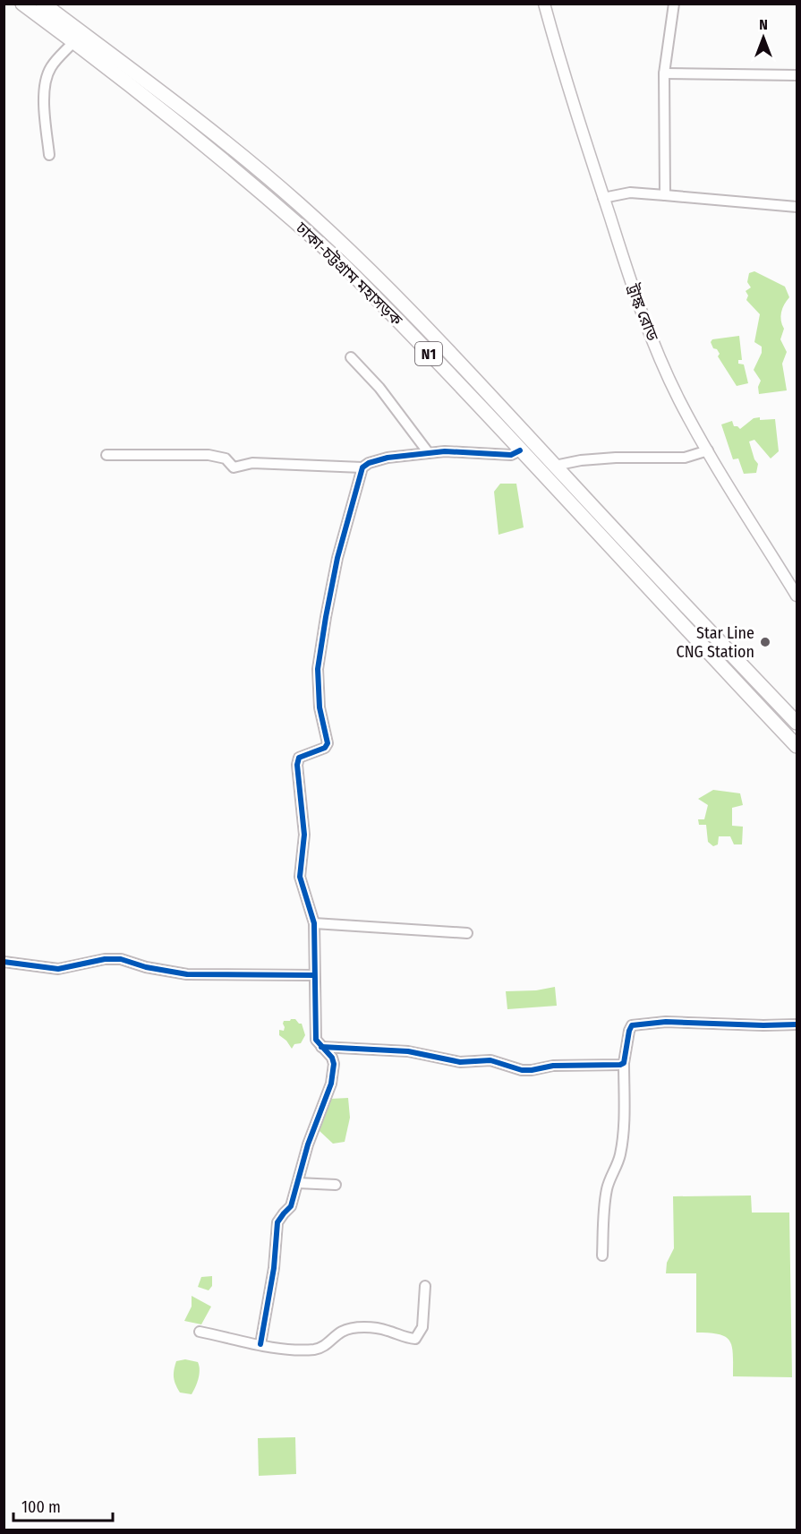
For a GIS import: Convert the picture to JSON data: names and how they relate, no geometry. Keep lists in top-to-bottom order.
{
  "streets": {
    "highway": ["ঢাকা-চট্টগ্রাম মহাসড়ক", "N1"],
    "main road": ["ট্রাঙ্ক রোড"]
  },
  "places": ["Star Line CNG Station"],
  "scale_bar": "100 m",
  "north": "top"
}
